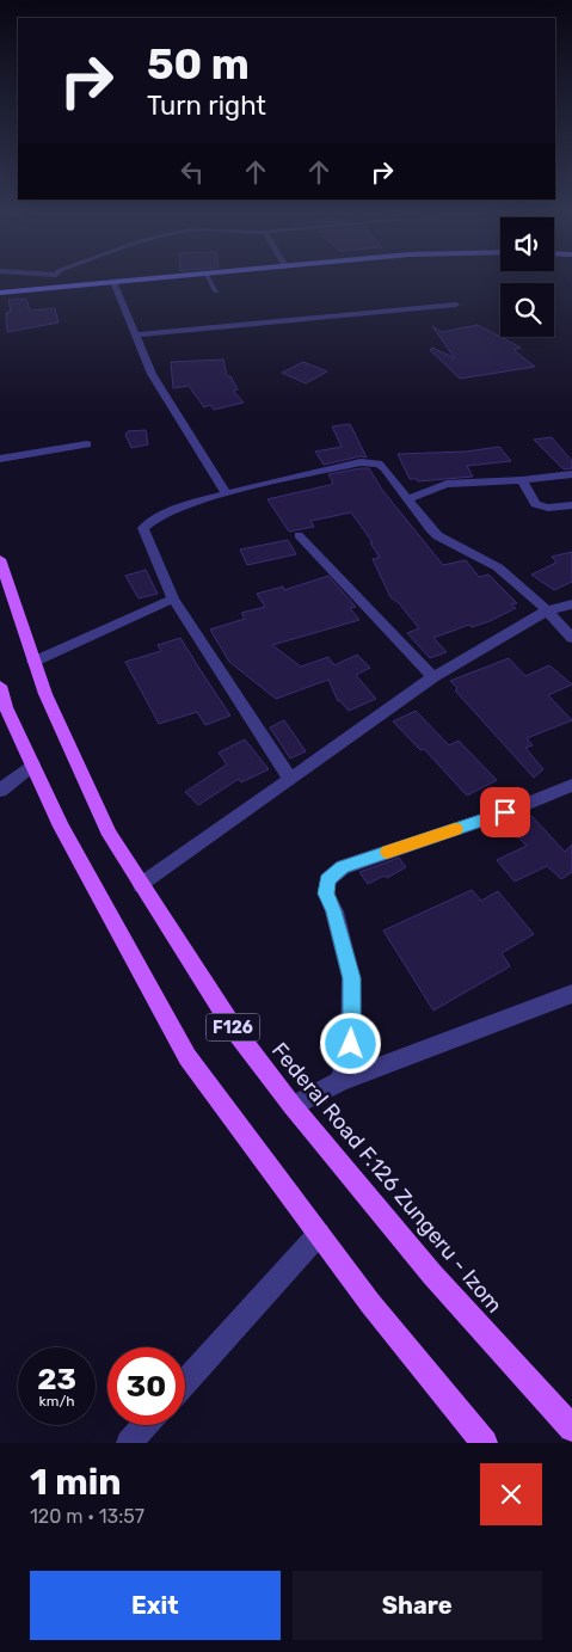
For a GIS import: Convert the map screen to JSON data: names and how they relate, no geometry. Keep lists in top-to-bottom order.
{
  "streets": {
    "main road": ["F126", "Federal Road F.126 Zungeru - Izom"]
  },
  "page": {
    "turn": ["50 m", "Turn right"],
    "speed": "23 km/h",
    "limit": "30",
    "heading": ["1 min", "120 m · 13:57"],
    "buttons": ["Exit", "Share"]
  }
}
